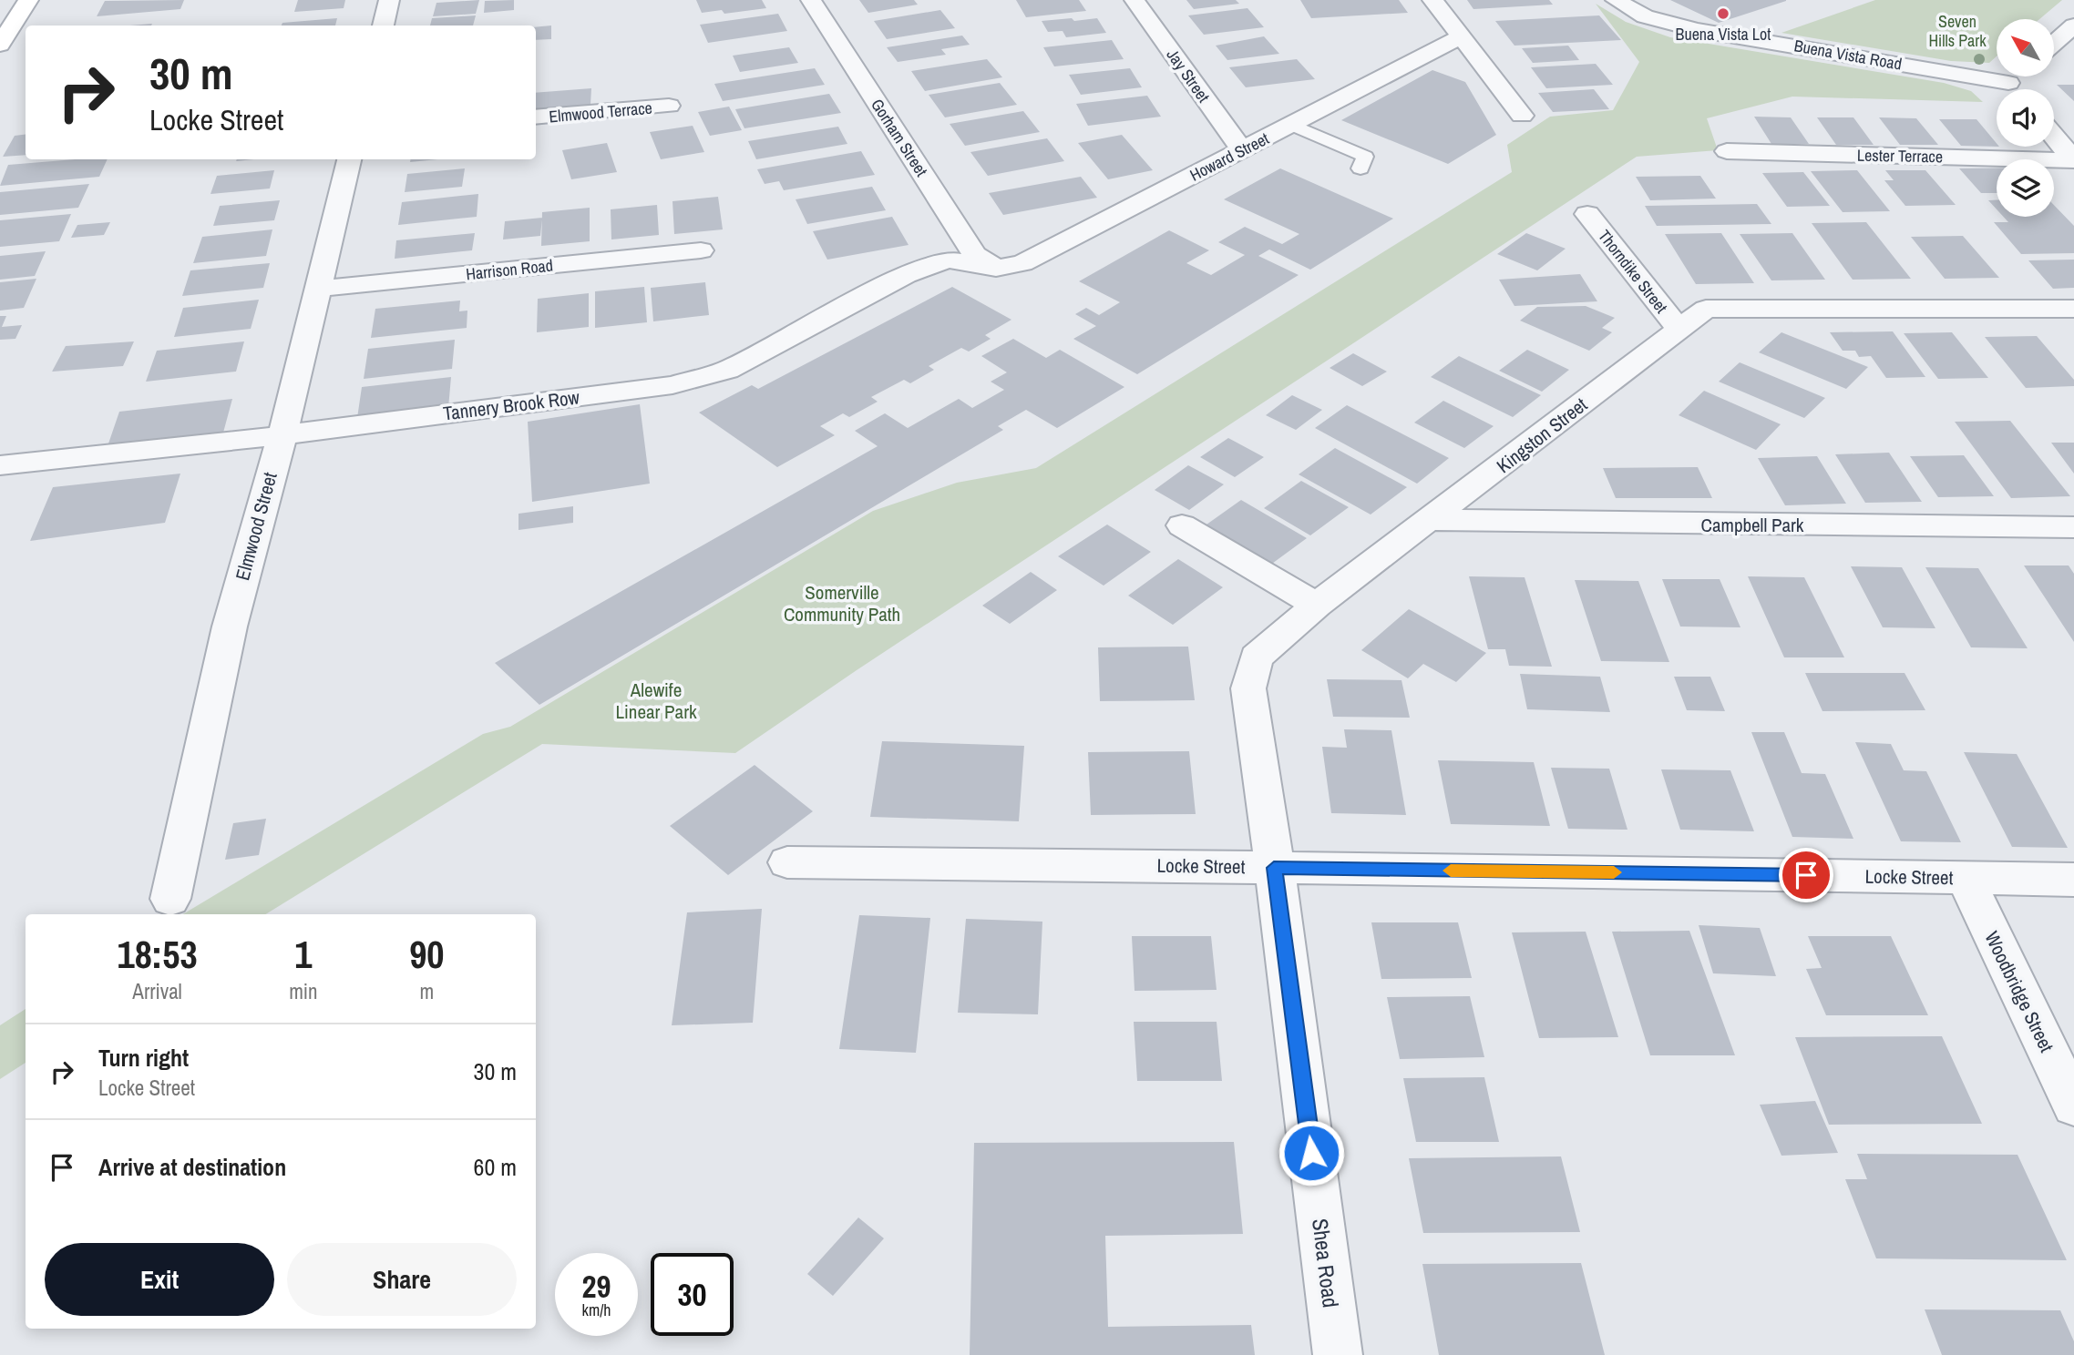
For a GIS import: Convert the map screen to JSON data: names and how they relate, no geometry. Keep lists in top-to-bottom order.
{
  "streets": {
    "street": [
      "Buena Vista Road",
      "Jay Street",
      "Elmwood Terrace",
      "Gorham Street",
      "Lester Terrace",
      "Howard Street",
      "Harrison Road",
      "Thorndike Street",
      "Tannery Brook Row",
      "Kingston Street",
      "Campbell Park",
      "Elmwood Street",
      "Locke Street",
      "Woodbridge Street",
      "Shea Road"
    ]
  },
  "crossings": [
    ["Jay Street", "Howard Street"],
    ["Gorham Street", "Howard Street"],
    ["Gorham Street", "Tannery Brook Row"],
    ["Howard Street", "Tannery Brook Row"],
    ["Harrison Road", "Elmwood Street"],
    ["Thorndike Street", "Kingston Street"],
    ["Tannery Brook Row", "Elmwood Street"],
    ["Kingston Street", "Campbell Park"],
    ["Kingston Street", "Locke Street"],
    ["Kingston Street", "Shea Road"],
    ["Locke Street", "Woodbridge Street"],
    ["Locke Street", "Shea Road"]
  ],
  "parks": ["Seven Hills Park", "Somerville Community Path", "Alewife Linear Park"],
  "places": ["Buena Vista Lot"],
  "north": "top left",
  "page": {
    "turn": ["30 m", "Locke Street"],
    "eta": [
      "18:53",
      "Arrival",
      "1",
      "min",
      "90",
      "m"
    ],
    "list": [
      {
        "name": "Turn right",
        "note": "Locke Street",
        "value": "30 m"
      },
      {
        "name": "Arrive at destination",
        "value": "60 m"
      }
    ],
    "buttons": ["Exit", "Share"],
    "speed": "29 km/h",
    "limit": "30"
  }
}
